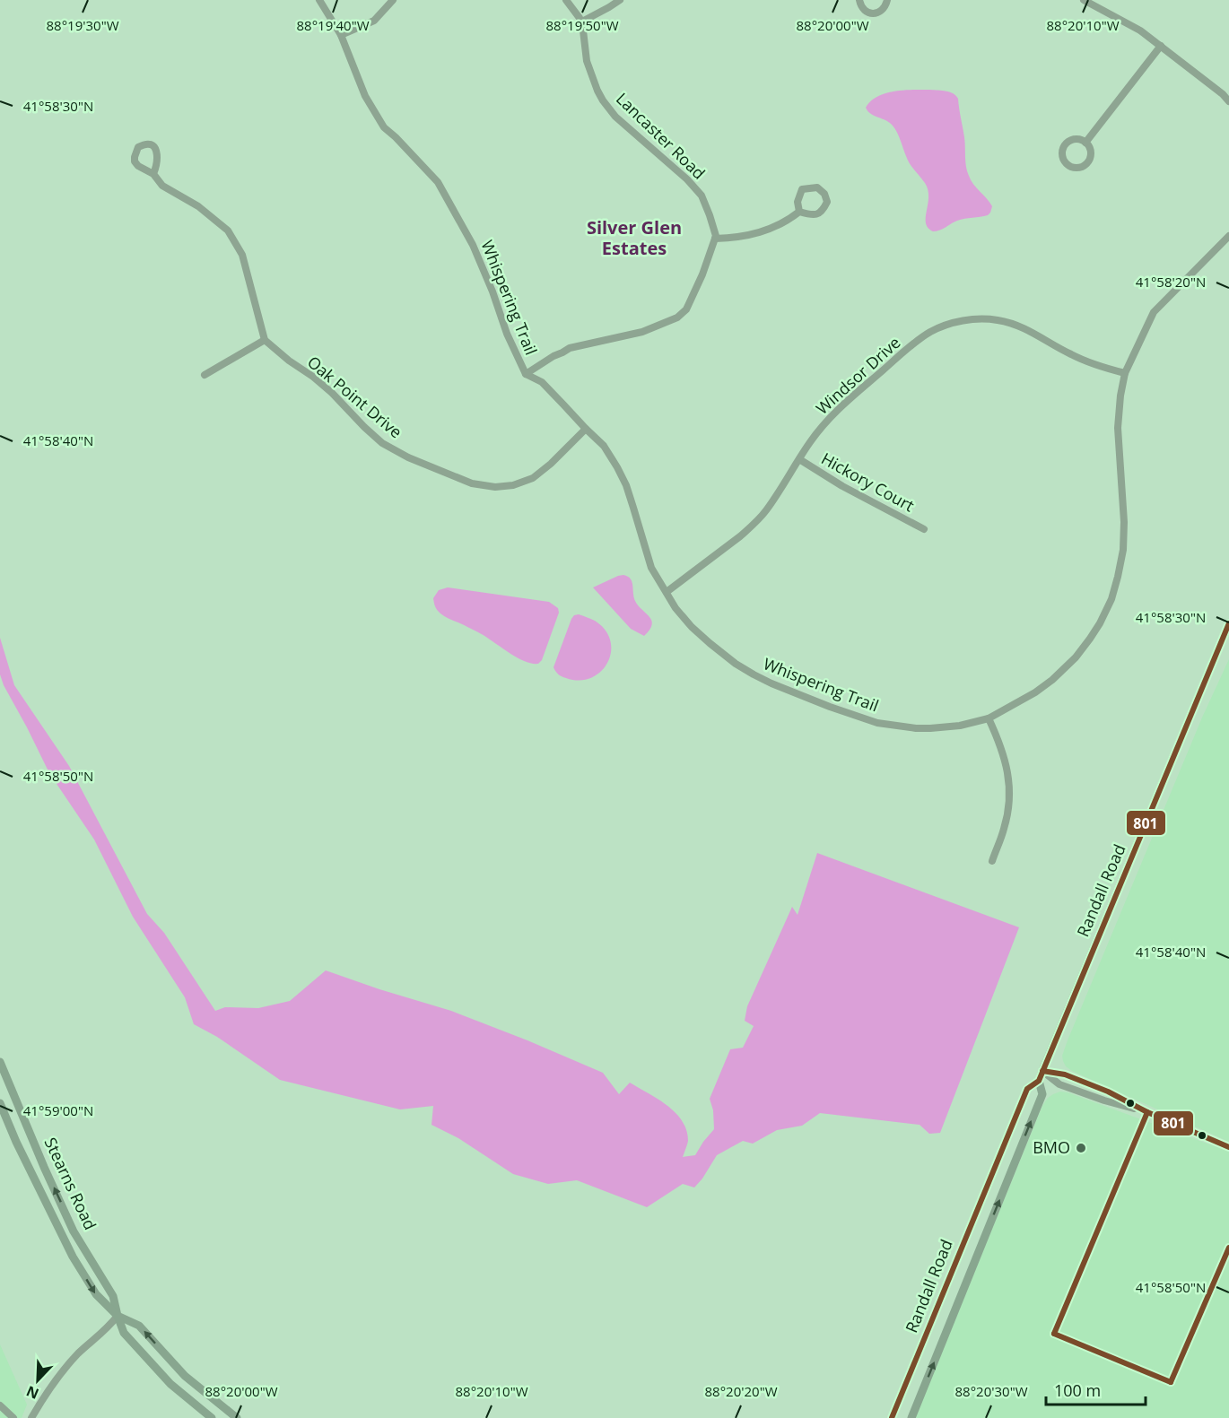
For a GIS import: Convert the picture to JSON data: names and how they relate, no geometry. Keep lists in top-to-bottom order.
{
  "streets": {
    "main road": ["Randall Road", "Stearns Road"],
    "street": [
      "Lancaster Road",
      "Whispering Trail",
      "Windsor Drive",
      "Oak Point Drive",
      "Hickory Court"
    ]
  },
  "crossings": [
    ["Whispering Trail", "Windsor Drive"],
    ["Whispering Trail", "Oak Point Drive"],
    ["Windsor Drive", "Hickory Court"]
  ],
  "districts": ["Silver Glen Estates"],
  "places": ["BMO"],
  "lines": ["transit line 801"],
  "scale_bar": "100 m",
  "north": "bottom left",
  "coordinates": [
    "88°19'30\"W",
    "88°19'40\"W",
    "88°19'50\"W",
    "88°20'00\"W",
    "88°20'10\"W",
    "41°58'30\"N",
    "41°58'20\"N",
    "41°58'40\"N",
    "41°58'50\"N",
    "41°59'00\"N",
    "88°20'20\"W",
    "88°20'30\"W"
  ]
}
